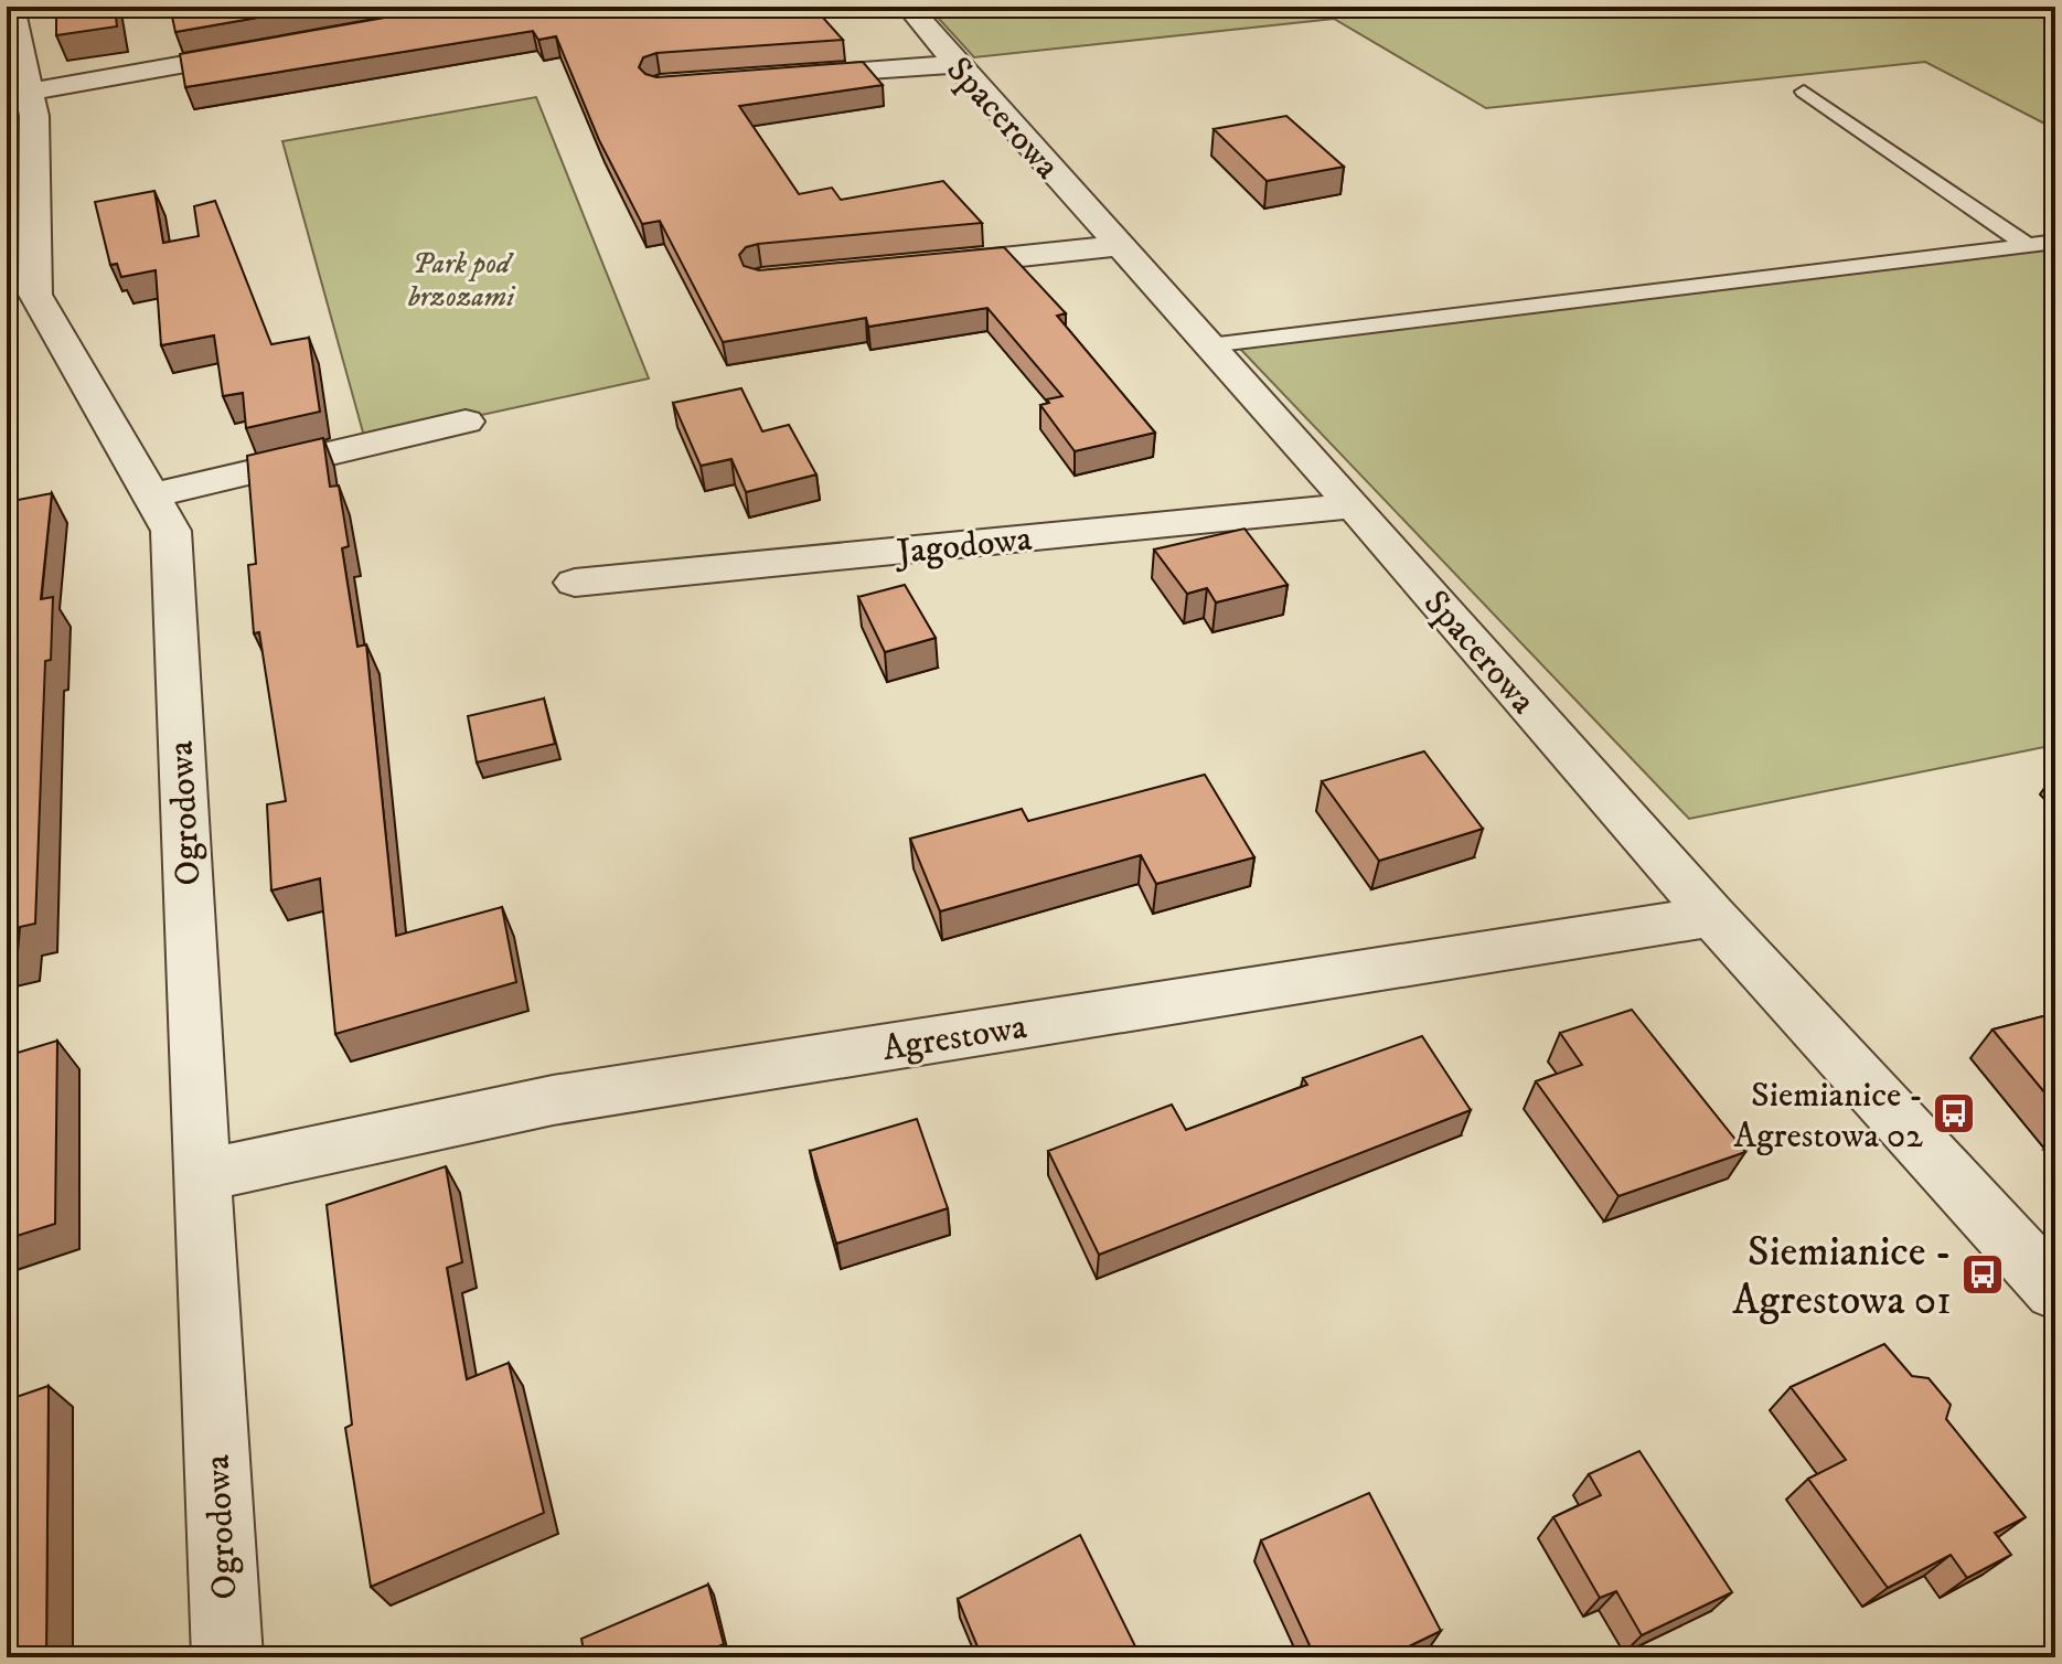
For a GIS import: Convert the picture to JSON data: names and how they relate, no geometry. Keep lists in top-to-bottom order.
{
  "streets": {
    "street": [
      "Spacerowa",
      "Jagodowa",
      "Ogrodowa",
      "Agrestowa"
    ]
  },
  "crossings": [
    ["Spacerowa", "Jagodowa"],
    ["Spacerowa", "Agrestowa"],
    ["Ogrodowa", "Agrestowa"]
  ],
  "parks": ["Park pod brzozami"],
  "places": {
    "bus stop": ["Siemianice - Agrestowa 02", "Siemianice - Agrestowa 01"]
  }
}
